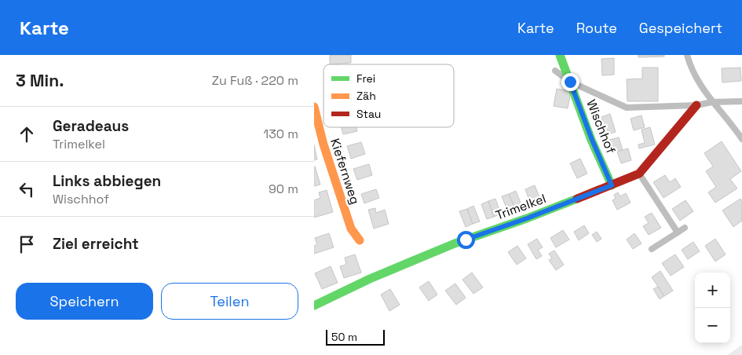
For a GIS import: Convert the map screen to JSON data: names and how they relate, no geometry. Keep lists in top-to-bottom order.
{
  "streets": {
    "street": ["Wischhof", "Kiefernweg", "Trimelkel"]
  },
  "crossings": [
    ["Wischhof", "Trimelkel"]
  ],
  "legend": ["Frei", "Zäh", "Stau"],
  "scale_bar": "50 m",
  "page": {
    "header": "Karte",
    "nav": ["Karte", "Route", "Gespeichert"],
    "heading": ["3 Min.", "Zu Fuß · 220 m"],
    "list": [
      ["Geradeaus", "Trimelkel", "130 m"],
      ["Links abbiegen", "Wischhof", "90 m"],
      "Ziel erreicht"
    ],
    "buttons": ["Speichern", "Teilen"],
    "map_buttons": ["+", "−"],
    "scale": "50 m"
  }
}
